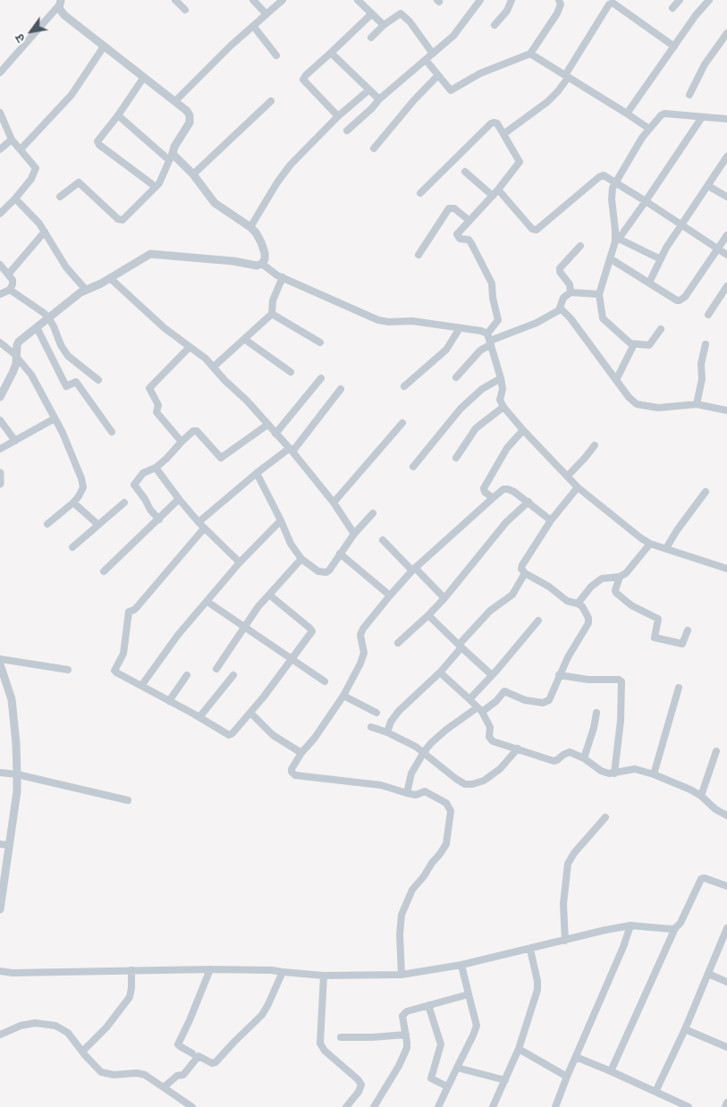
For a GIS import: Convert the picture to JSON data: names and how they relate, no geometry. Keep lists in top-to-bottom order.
{
  "north": "bottom left"
}
